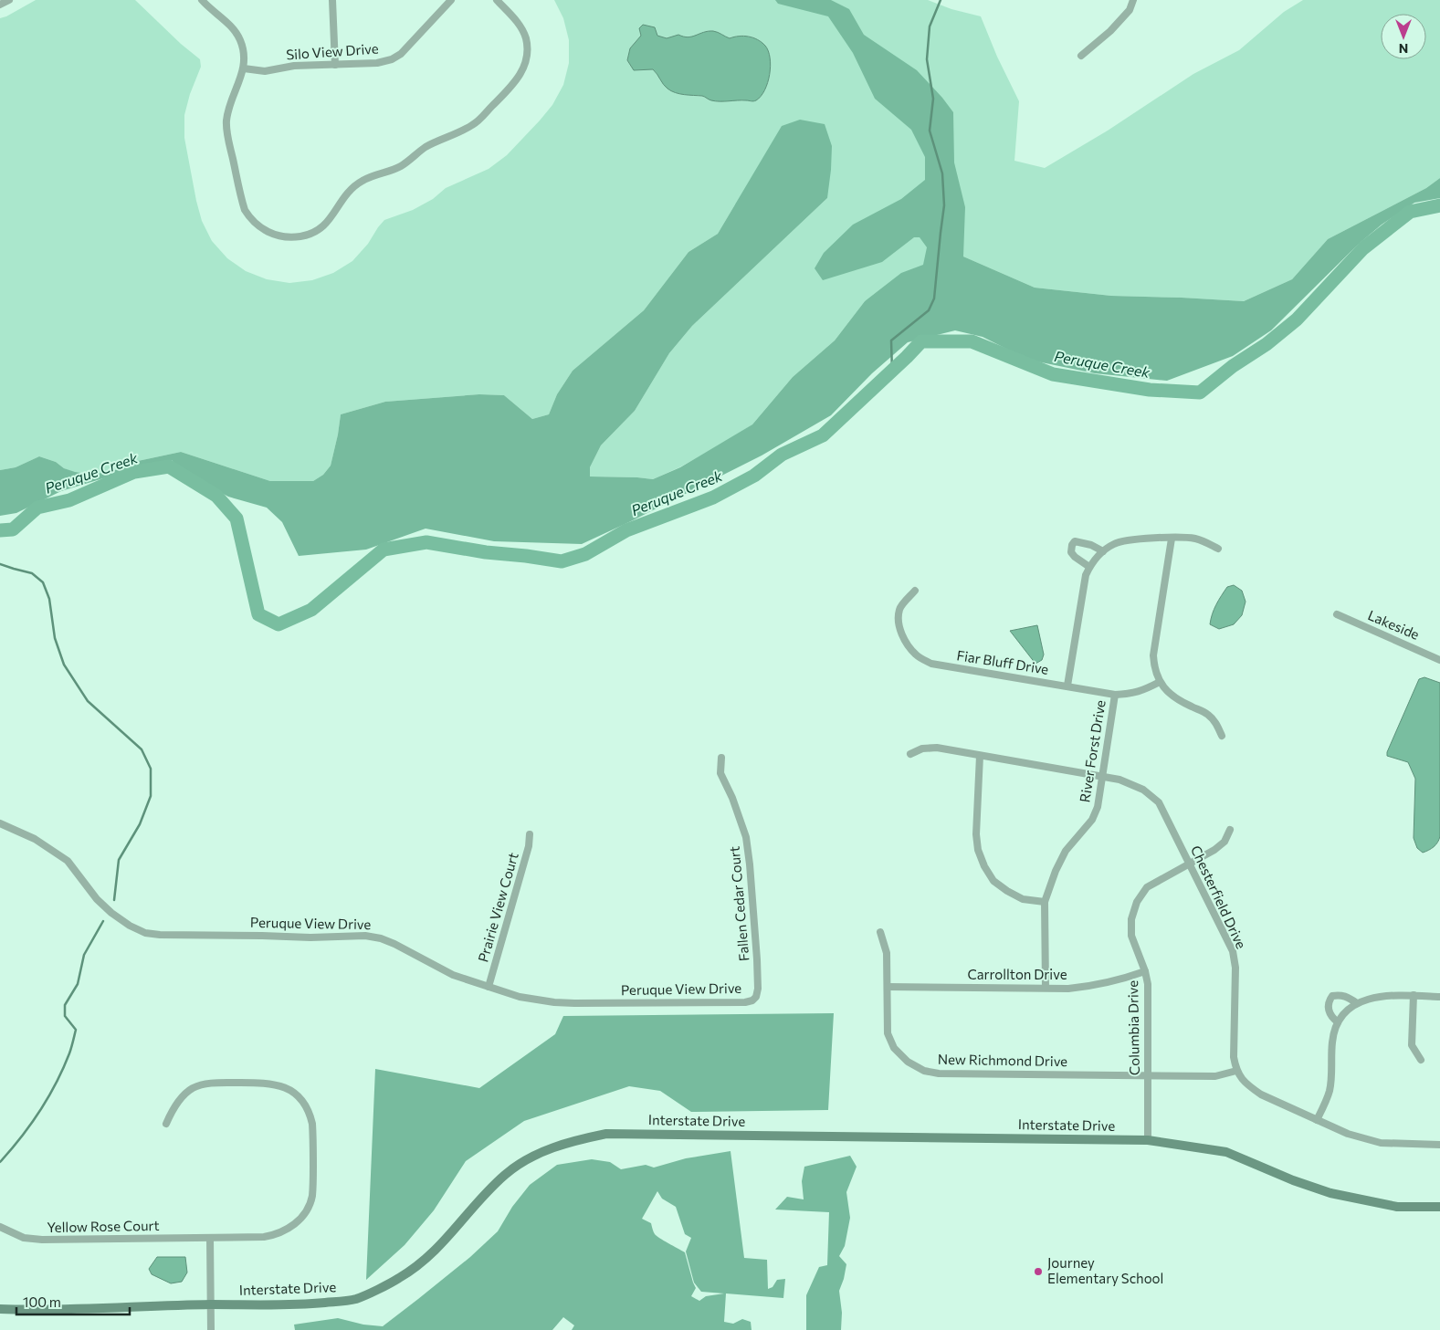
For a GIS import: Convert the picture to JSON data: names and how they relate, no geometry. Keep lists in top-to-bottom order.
{
  "streets": {
    "main road": ["Interstate Drive"],
    "street": [
      "Silo View Drive",
      "Lakeside",
      "Fiar Bluff Drive",
      "River Forst Drive",
      "Chesterfield Drive",
      "Fallen Cedar Court",
      "Prairie View Court",
      "Peruque View Drive",
      "Carrollton Drive",
      "Columbia Drive",
      "New Richmond Drive",
      "Yellow Rose Court"
    ]
  },
  "crossings": [
    ["Fiar Bluff Drive", "River Forst Drive"],
    ["River Forst Drive", "Chesterfield Drive"],
    ["River Forst Drive", "Carrollton Drive"],
    ["Chesterfield Drive", "Columbia Drive"],
    ["Chesterfield Drive", "New Richmond Drive"],
    ["Fallen Cedar Court", "Peruque View Drive"],
    ["Prairie View Court", "Peruque View Drive"],
    ["Carrollton Drive", "Columbia Drive"],
    ["Carrollton Drive", "New Richmond Drive"],
    ["Columbia Drive", "New Richmond Drive"],
    ["Columbia Drive", "Interstate Drive"]
  ],
  "water": ["Peruque Creek"],
  "places": ["Journey Elementary School"],
  "scale_bar": "100 m",
  "north": "bottom"
}
